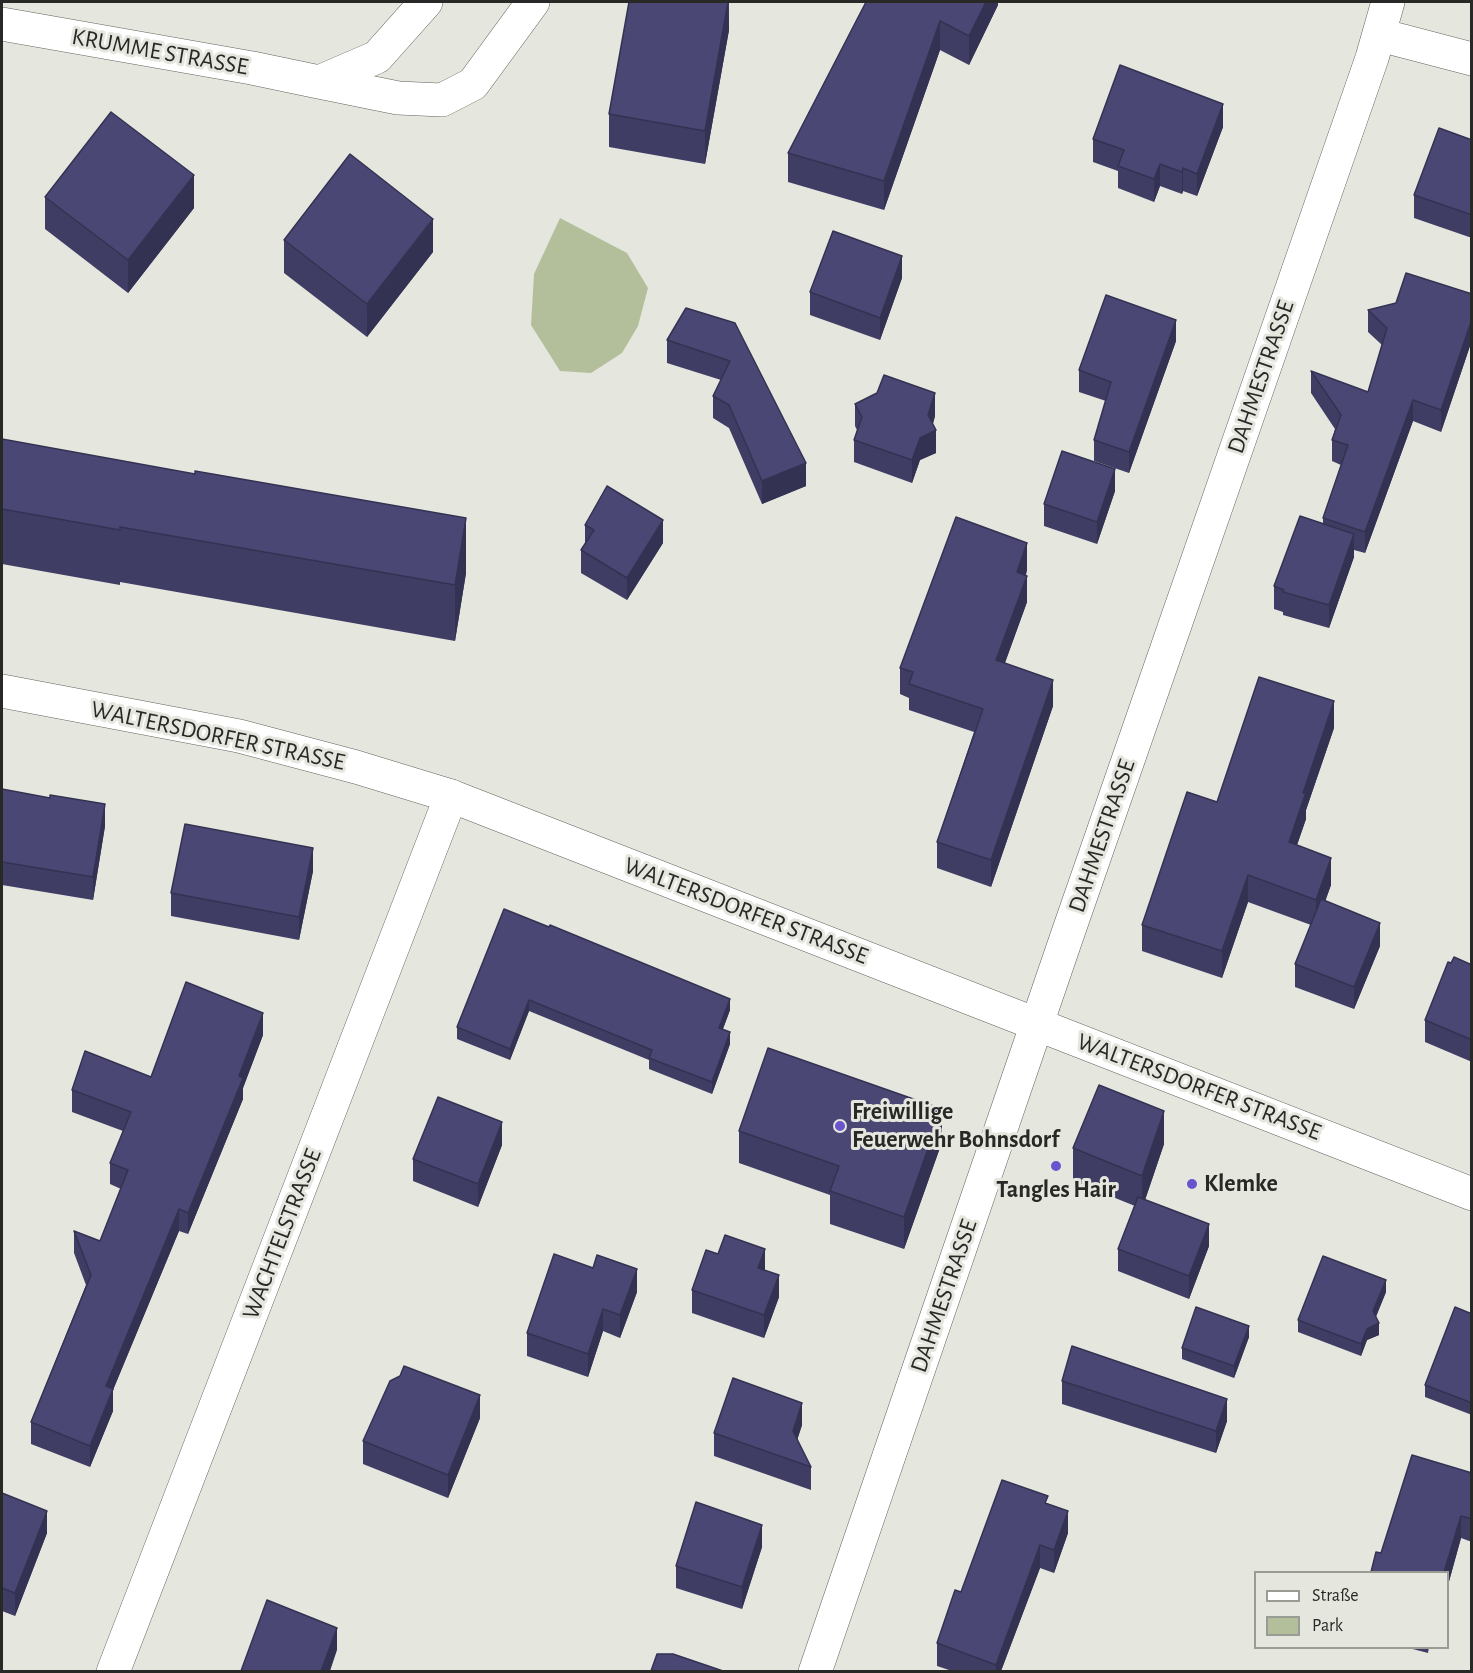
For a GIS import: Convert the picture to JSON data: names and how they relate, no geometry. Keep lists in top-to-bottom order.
{
  "streets": {
    "street": [
      "KRUMME STRASSE",
      "DAHMESTRASSE",
      "WALTERSDORFER STRASSE",
      "WACHTELSTRASSE"
    ]
  },
  "crossings": [
    ["DAHMESTRASSE", "WALTERSDORFER STRASSE"],
    ["WALTERSDORFER STRASSE", "WACHTELSTRASSE"]
  ],
  "places": ["Freiwillige Feuerwehr Bohnsdorf", "Tangles Hair", "Klemke"],
  "legend": ["Straße", "Park"]
}
